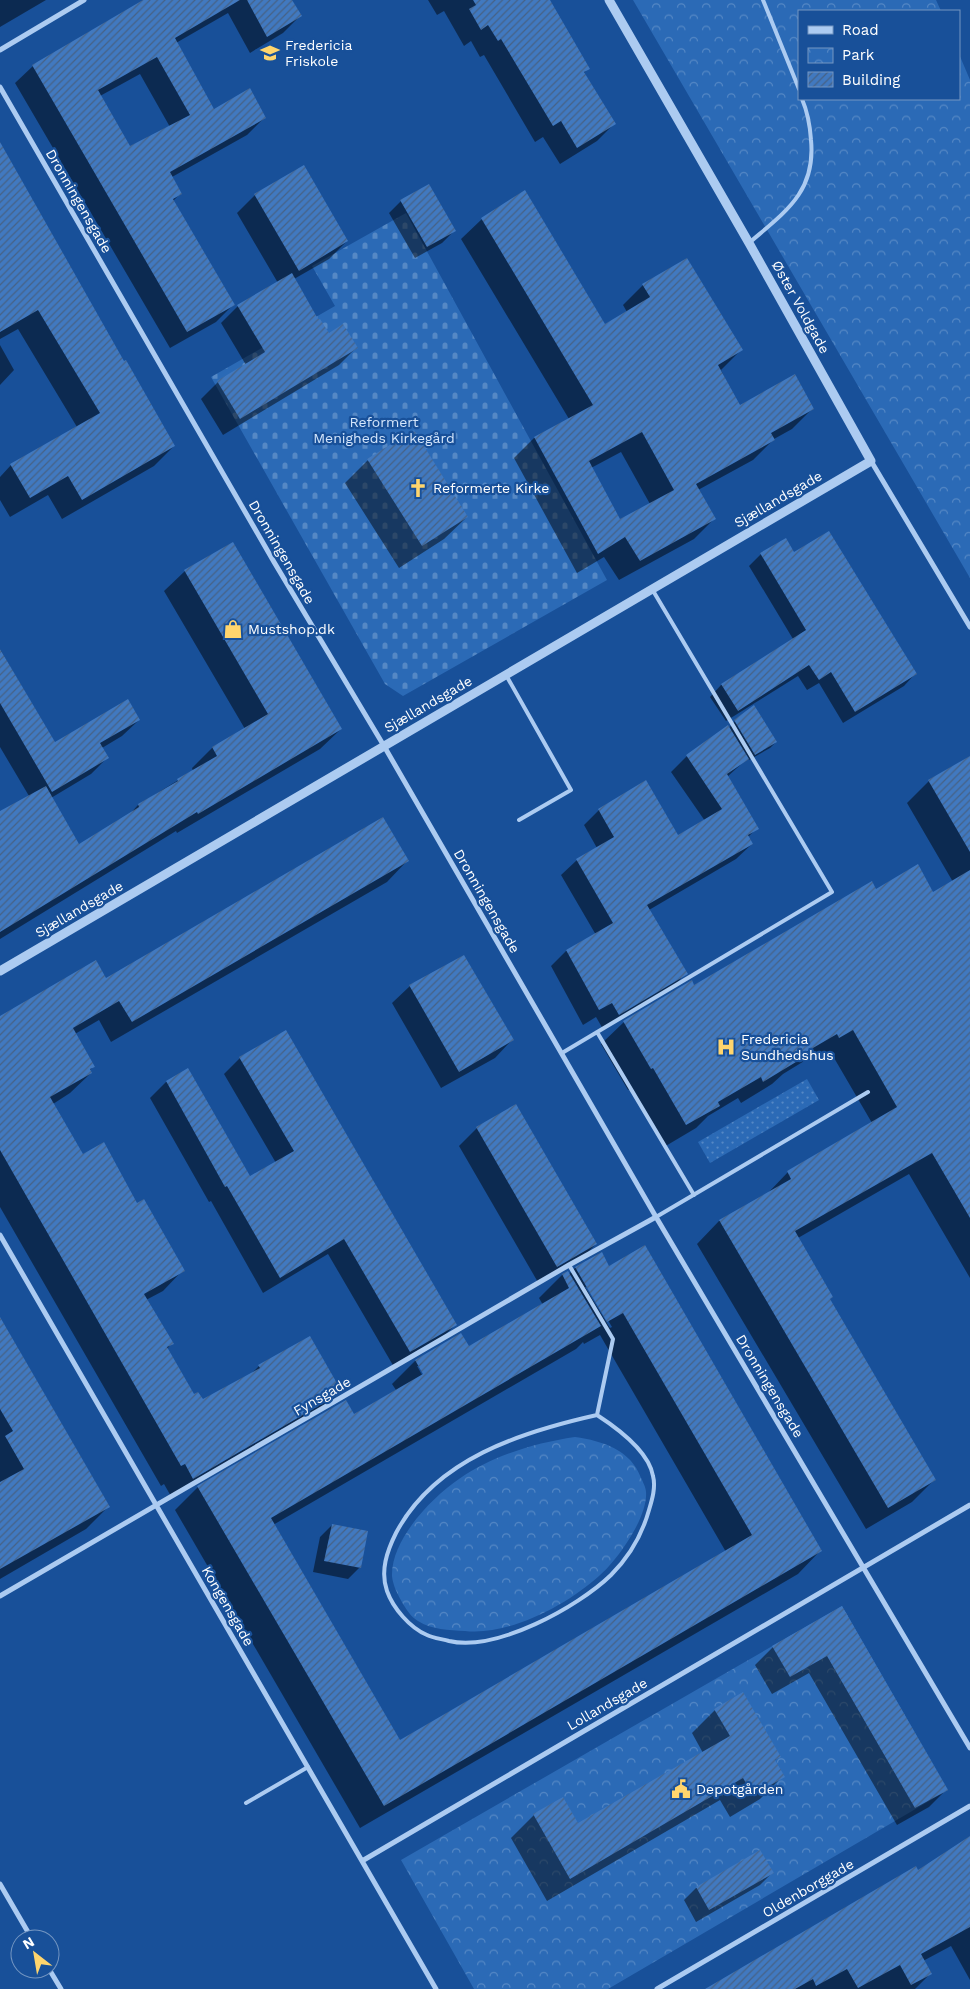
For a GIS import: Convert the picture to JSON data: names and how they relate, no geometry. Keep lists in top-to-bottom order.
{
  "streets": {
    "street": [
      "Dronningensgade",
      "Øster Voldgade",
      "Sjællandsgade",
      "Fynsgade",
      "Kongensgade",
      "Lollandsgade",
      "Oldenborggade"
    ]
  },
  "crossings": [
    ["Dronningensgade", "Sjællandsgade"],
    ["Dronningensgade", "Fynsgade"],
    ["Dronningensgade", "Lollandsgade"],
    ["Øster Voldgade", "Sjællandsgade"],
    ["Fynsgade", "Kongensgade"],
    ["Kongensgade", "Lollandsgade"]
  ],
  "parks": ["Reformert Menigheds Kirkegård"],
  "places": {
    "school or university": ["Fredericia Friskole"],
    "church": ["Reformerte Kirke"],
    "shop": ["Mustshop.dk"],
    "hospital": ["Fredericia Sundhedshus"],
    "public building": ["Depotgården"]
  },
  "legend": ["Road", "Park", "Building"],
  "north": "top left"
}
